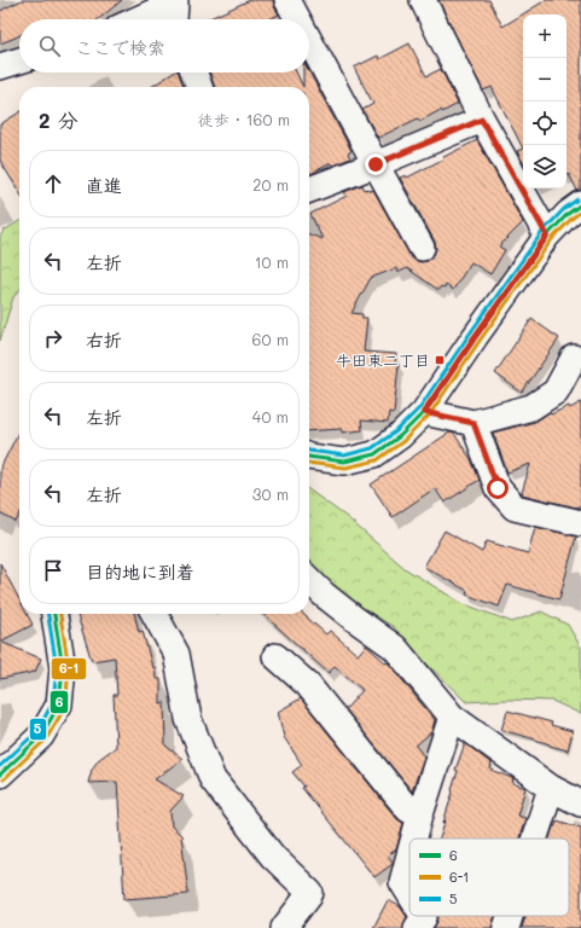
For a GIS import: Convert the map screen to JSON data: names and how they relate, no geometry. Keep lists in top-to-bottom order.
{
  "places": {
    "transit": ["牛田東二丁目"]
  },
  "lines": ["transit line 5", "transit line 6", "transit line 6-1"],
  "legend": ["6", "6-1", "5"],
  "page": {
    "map_buttons": ["+", "−"],
    "search": "ここで検索",
    "heading": ["2 分", "徒歩 · 160 m"],
    "list": [
      ["直進", "20 m"],
      ["左折", "10 m"],
      ["右折", "60 m"],
      ["左折", "40 m"],
      ["左折", "30 m"],
      "目的地に到着"
    ]
  }
}
